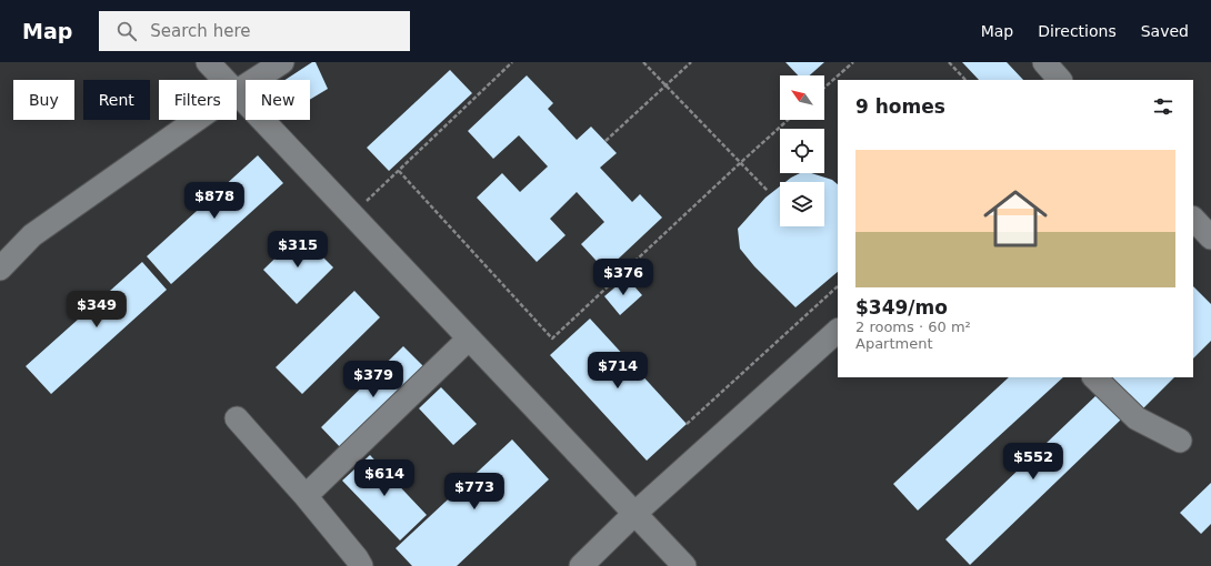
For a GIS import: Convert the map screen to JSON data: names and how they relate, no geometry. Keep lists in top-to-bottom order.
{
  "north": "top left",
  "page": {
    "header": "Map",
    "search": "Search here",
    "nav": ["Map", "Directions", "Saved"],
    "chip": [
      "Buy",
      "Rent",
      "Filters",
      "New"
    ],
    "heading": "9 homes",
    "list": [
      {
        "name": "$349/mo",
        "note": "2 rooms · 60 m² · Apartment"
      }
    ],
    "price": [
      "$878",
      "$315",
      "$376",
      "$349",
      "$714",
      "$379",
      "$552",
      "$614",
      "$773"
    ]
  }
}
